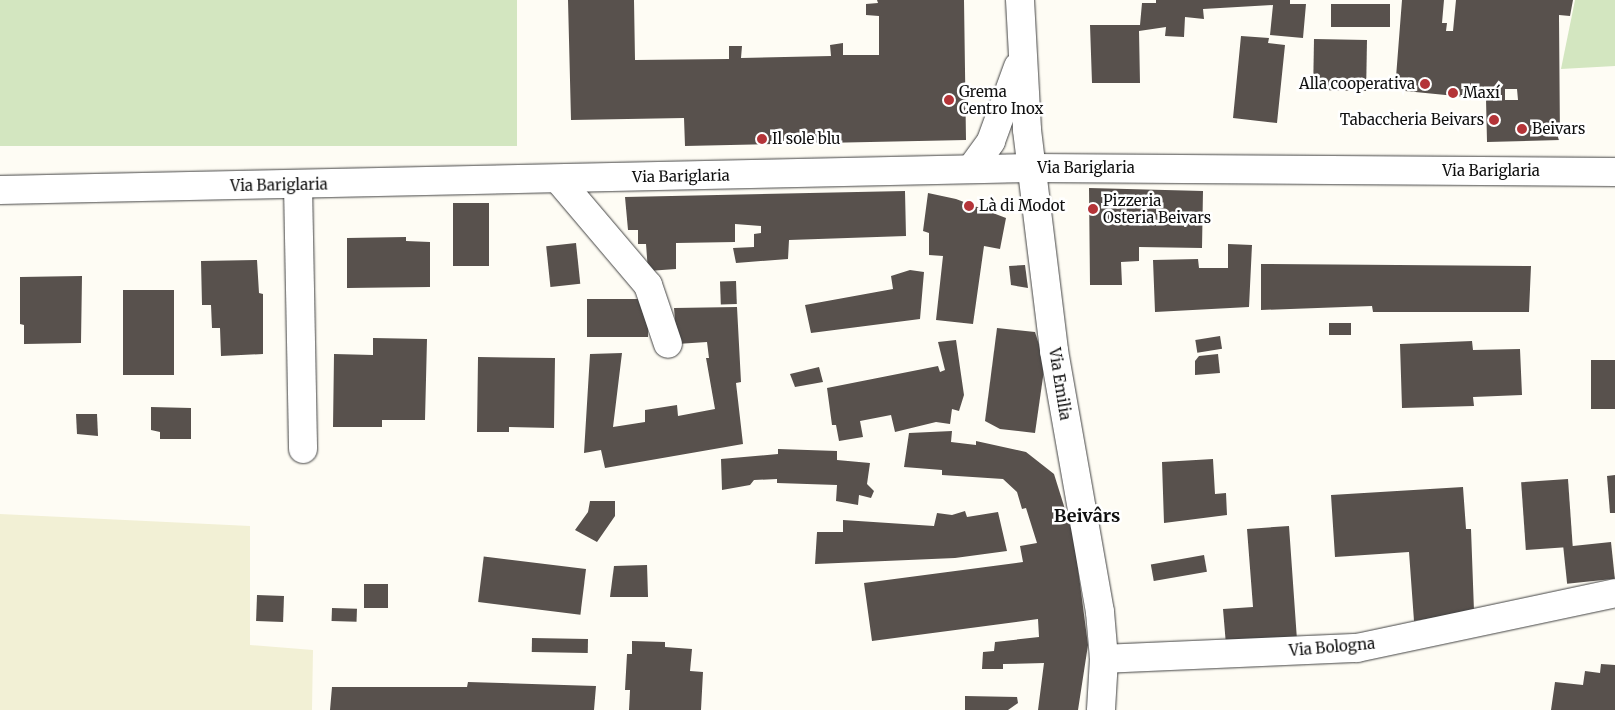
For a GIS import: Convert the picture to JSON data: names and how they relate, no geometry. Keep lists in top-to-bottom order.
{
  "streets": {
    "street": ["Via Bariglaria", "Via Emilia", "Via Bologna"]
  },
  "crossings": [
    ["Via Bariglaria", "Via Emilia"],
    ["Via Emilia", "Via Bologna"]
  ],
  "districts": ["Beivârs"],
  "places": [
    "Alla cooperativa",
    "Maxí",
    "Grema Centro Inox",
    "Tabaccheria Beivars",
    "Beivars",
    "Il sole blu",
    "Là di Modot",
    "Pizzeria Osteria Beivars"
  ]
}
